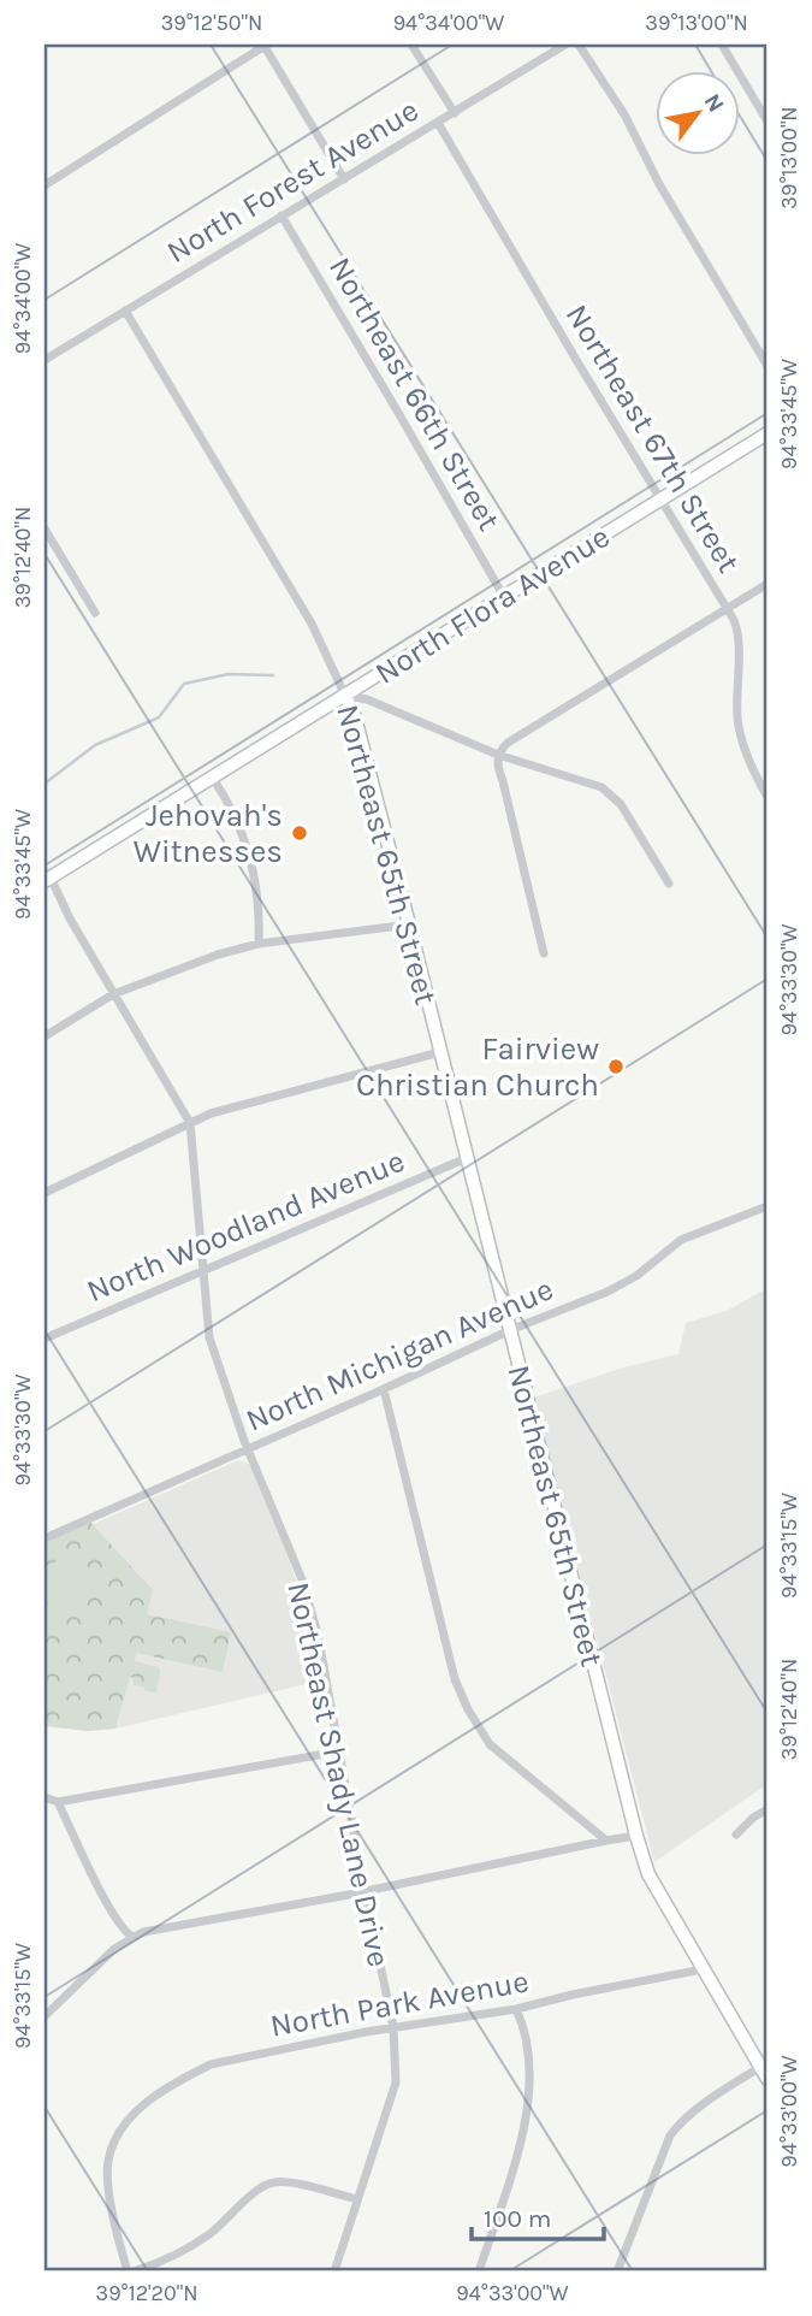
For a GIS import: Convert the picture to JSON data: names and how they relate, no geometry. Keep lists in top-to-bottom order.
{
  "streets": {
    "street": [
      "North Forest Avenue",
      "Northeast 66th Street",
      "Northeast 67th Street",
      "North Flora Avenue",
      "Northeast 65th Street",
      "North Woodland Avenue",
      "North Michigan Avenue",
      "Northeast Shady Lane Drive",
      "North Park Avenue"
    ]
  },
  "crossings": [
    ["North Forest Avenue", "Northeast 66th Street"],
    ["North Forest Avenue", "Northeast 67th Street"],
    ["North Forest Avenue", "Northeast 65th Street"],
    ["Northeast 66th Street", "North Flora Avenue"],
    ["Northeast 67th Street", "North Flora Avenue"],
    ["North Flora Avenue", "Northeast 65th Street"],
    ["North Flora Avenue", "Northeast Shady Lane Drive"],
    ["Northeast 65th Street", "North Woodland Avenue"],
    ["Northeast 65th Street", "North Michigan Avenue"],
    ["Northeast 65th Street", "North Park Avenue"],
    ["North Woodland Avenue", "Northeast Shady Lane Drive"],
    ["North Michigan Avenue", "Northeast Shady Lane Drive"],
    ["Northeast Shady Lane Drive", "North Park Avenue"]
  ],
  "places": ["Jehovah's Witnesses", "Fairview Christian Church"],
  "scale_bar": "100 m",
  "north": "top right",
  "coordinates": [
    "39°12'50\"N",
    "94°34'00\"W",
    "39°13'00\"N",
    "94°33'45\"W",
    "39°12'40\"N",
    "94°33'30\"W",
    "94°33'15\"W",
    "94°33'00\"W",
    "39°12'20\"N"
  ]
}
